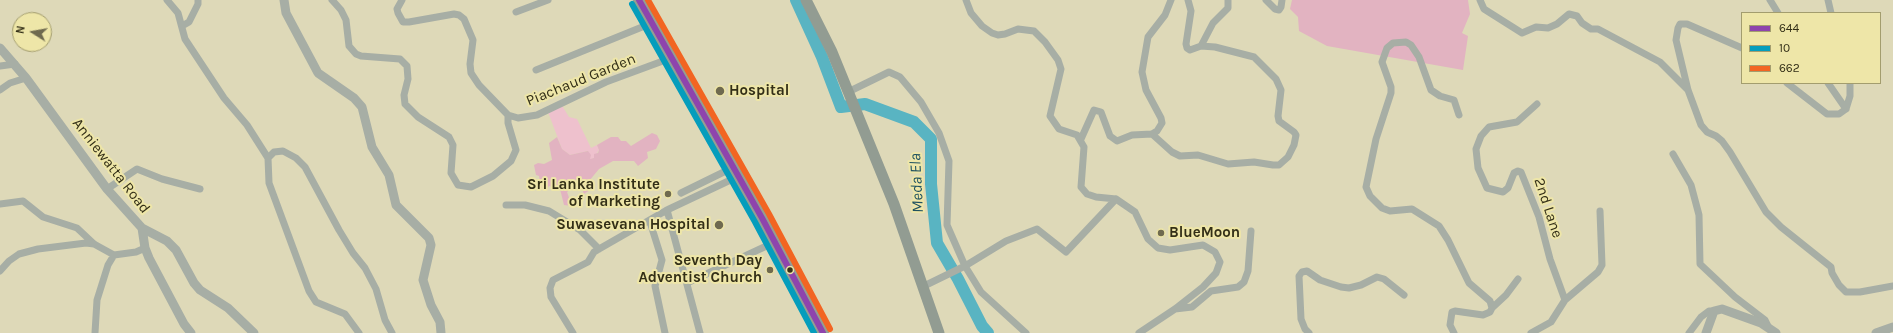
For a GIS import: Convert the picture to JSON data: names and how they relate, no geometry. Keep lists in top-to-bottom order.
{
  "streets": {
    "street": ["Piachaud Garden", "Anniewatta Road", "2nd Lane"]
  },
  "water": ["Meda Ela"],
  "places": [
    "Hospital",
    "Sri Lanka Institute of Marketing",
    "Suwasevana Hospital",
    "BlueMoon",
    "Seventh Day Adventist Church"
  ],
  "lines": ["transit line 644", "transit line 662", "transit line 10"],
  "legend": ["644", "10", "662"],
  "north": "left"
}
